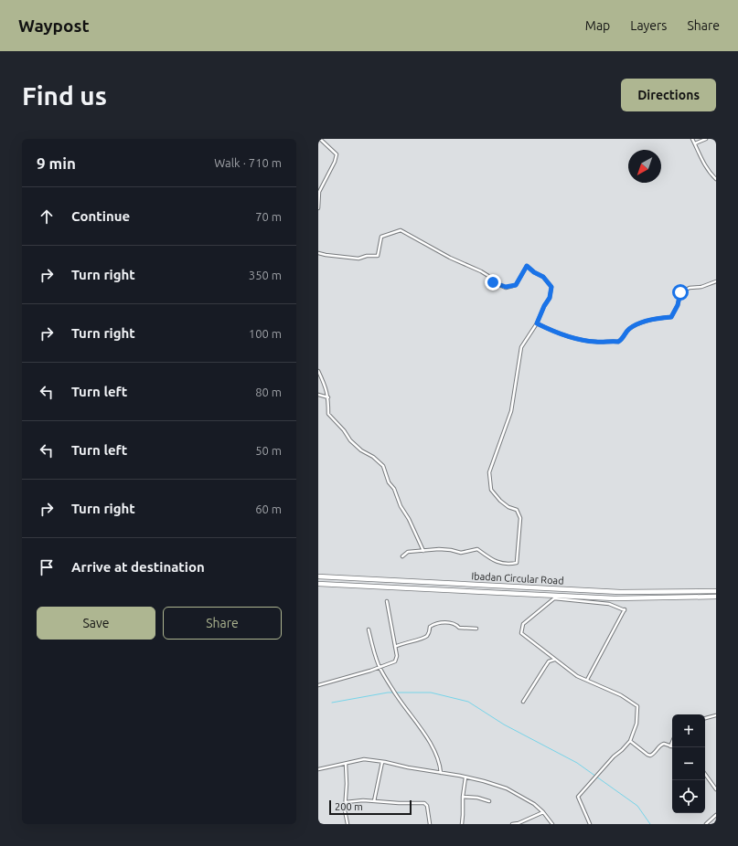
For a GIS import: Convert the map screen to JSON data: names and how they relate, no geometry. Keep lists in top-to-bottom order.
{
  "streets": {
    "highway": ["Ibadan Circular Road"]
  },
  "scale_bar": "200 m",
  "north": "bottom left",
  "page": {
    "header": "Waypost",
    "nav": ["Map", "Layers", "Share"],
    "buttons": [
      "Directions",
      ["Save", "Share"]
    ],
    "title": "Find us",
    "heading": ["9 min", "Walk · 710 m"],
    "list": [
      ["Continue", "70 m"],
      ["Turn right", "350 m"],
      ["Turn right", "100 m"],
      ["Turn left", "80 m"],
      ["Turn left", "50 m"],
      ["Turn right", "60 m"],
      "Arrive at destination"
    ],
    "map_buttons": ["+", "−"],
    "scale": "200 m"
  }
}
